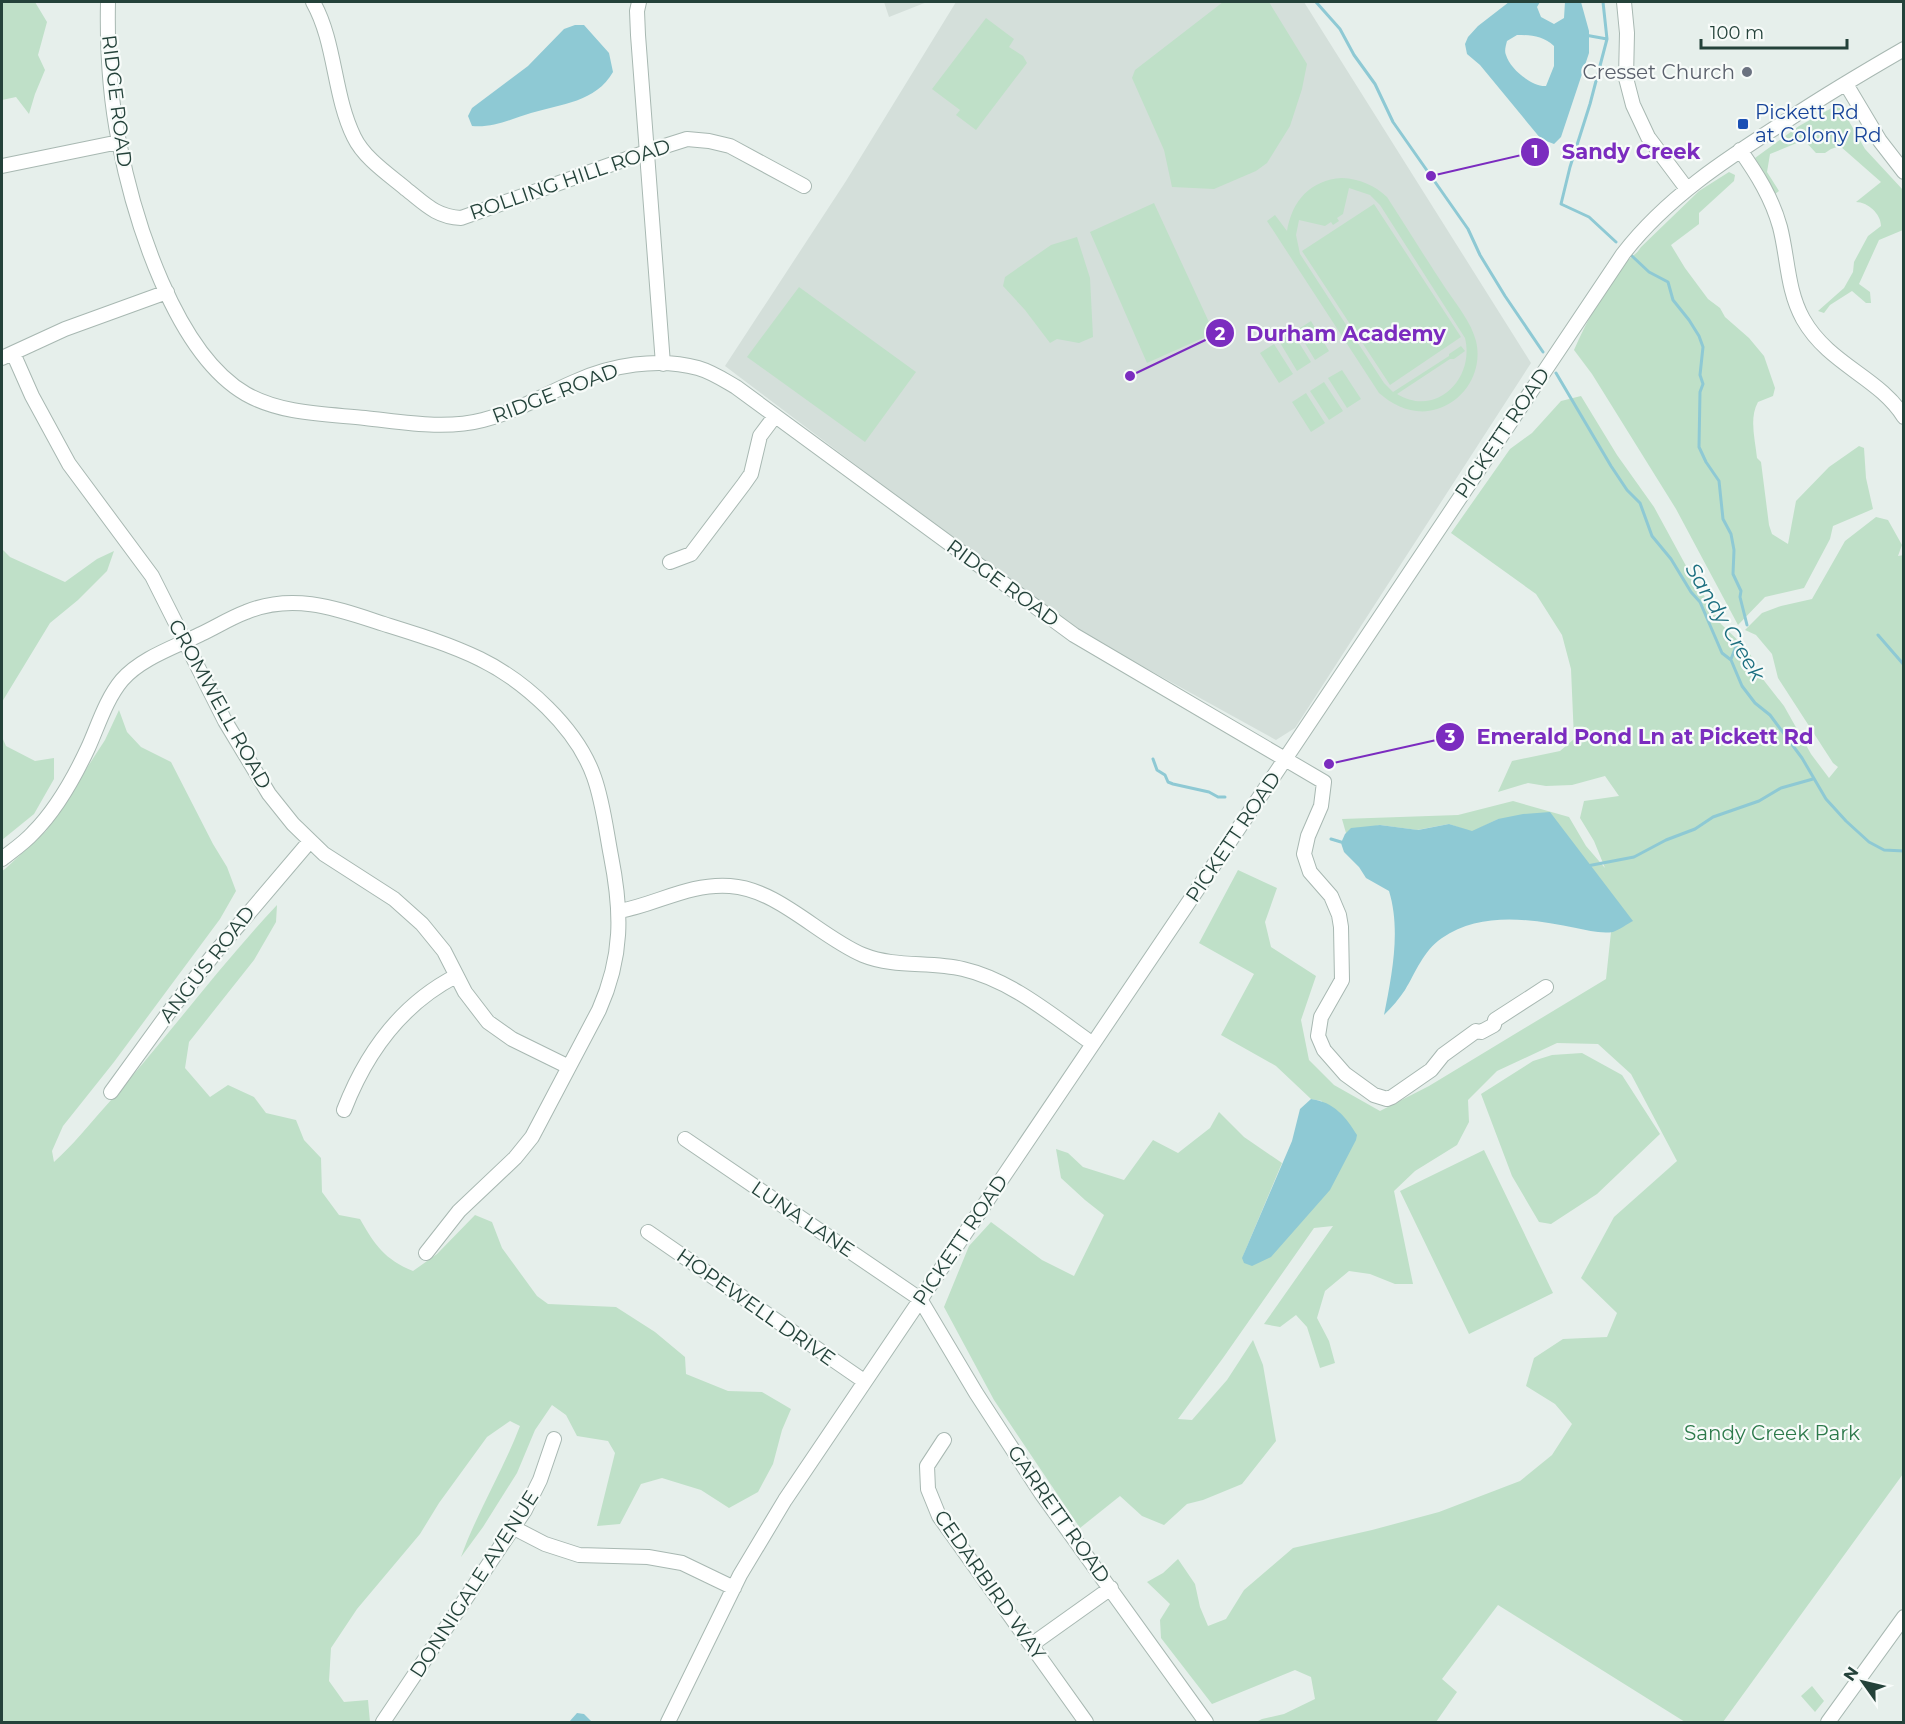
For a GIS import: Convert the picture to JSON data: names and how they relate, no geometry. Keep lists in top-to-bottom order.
{
  "streets": {
    "street": [
      "RIDGE ROAD",
      "ROLLING HILL ROAD",
      "PICKETT ROAD",
      "CROMWELL ROAD",
      "ANGUS ROAD",
      "LUNA LANE",
      "HOPEWELL DRIVE",
      "GARRETT ROAD",
      "DONNIGALE AVENUE",
      "CEDARBIRD WAY"
    ]
  },
  "crossings": [
    ["RIDGE ROAD", "PICKETT ROAD"],
    ["PICKETT ROAD", "LUNA LANE"],
    ["PICKETT ROAD", "HOPEWELL DRIVE"],
    ["PICKETT ROAD", "GARRETT ROAD"],
    ["CROMWELL ROAD", "ANGUS ROAD"],
    ["LUNA LANE", "GARRETT ROAD"]
  ],
  "water": ["Sandy Creek"],
  "parks": ["Sandy Creek Park"],
  "places": {
    "other": [
      "Cresset Church",
      "Sandy Creek",
      "Durham Academy",
      "Emerald Pond Ln at Pickett Rd"
    ],
    "transit": ["Pickett Rd at Colony Rd"]
  },
  "scale_bar": "100 m",
  "north": "top left"
}
